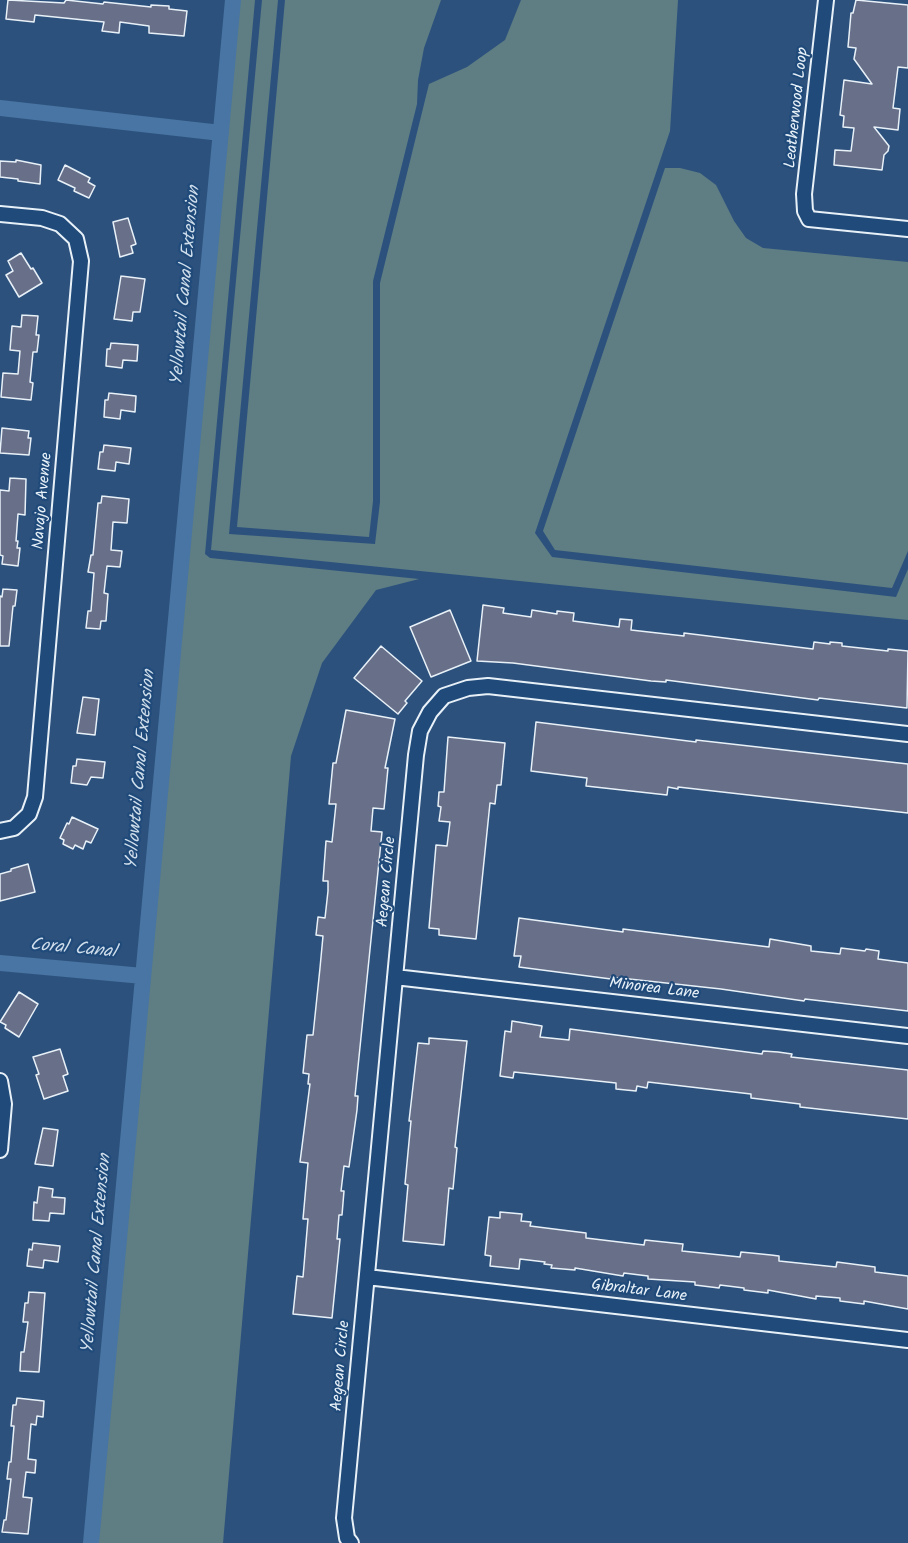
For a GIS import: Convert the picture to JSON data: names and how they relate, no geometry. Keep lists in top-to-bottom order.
{
  "streets": {
    "street": [
      "Leatherwood Loop",
      "Navajo Avenue",
      "Aegean Circle",
      "Minorea Lane",
      "Gibraltar Lane"
    ]
  },
  "crossings": [
    ["Aegean Circle", "Minorea Lane"],
    ["Aegean Circle", "Gibraltar Lane"]
  ],
  "water": ["Yellowtail Canal Extension", "Coral Canal"]
}
